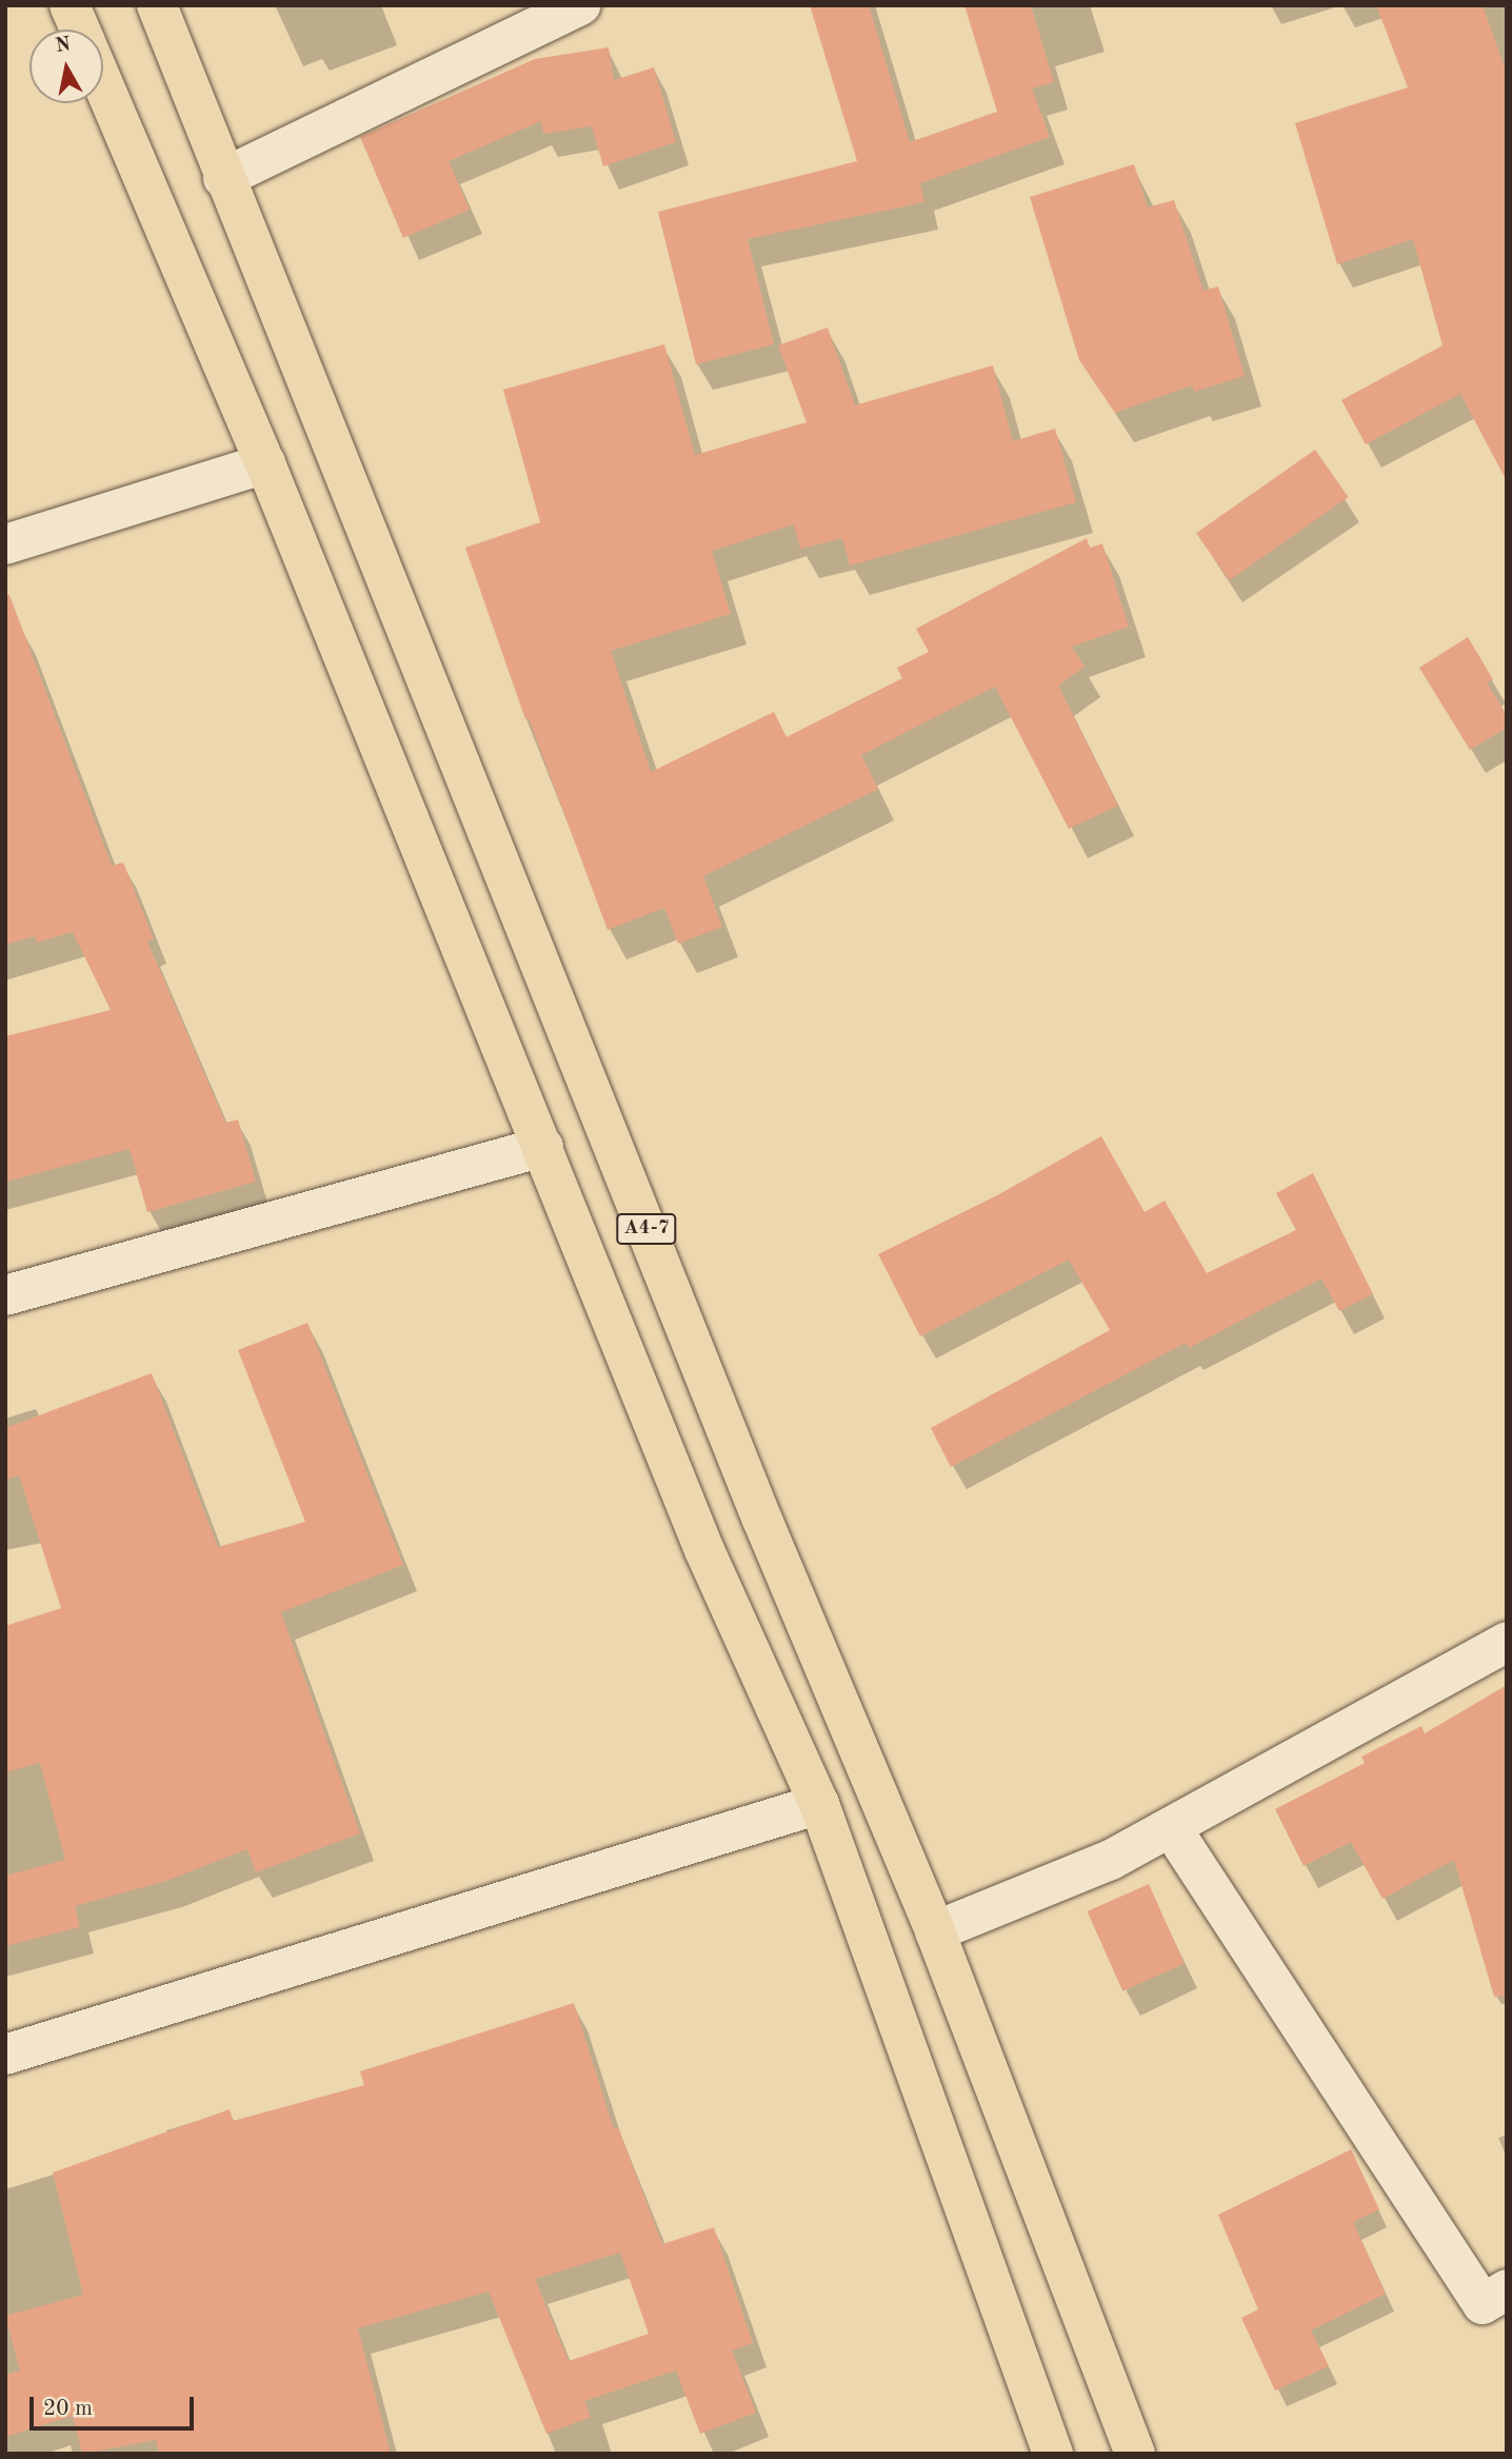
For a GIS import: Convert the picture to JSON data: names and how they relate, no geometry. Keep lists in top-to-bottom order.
{
  "streets": {
    "highway": ["A4-7"]
  },
  "scale_bar": "20 m",
  "north": "top"
}
